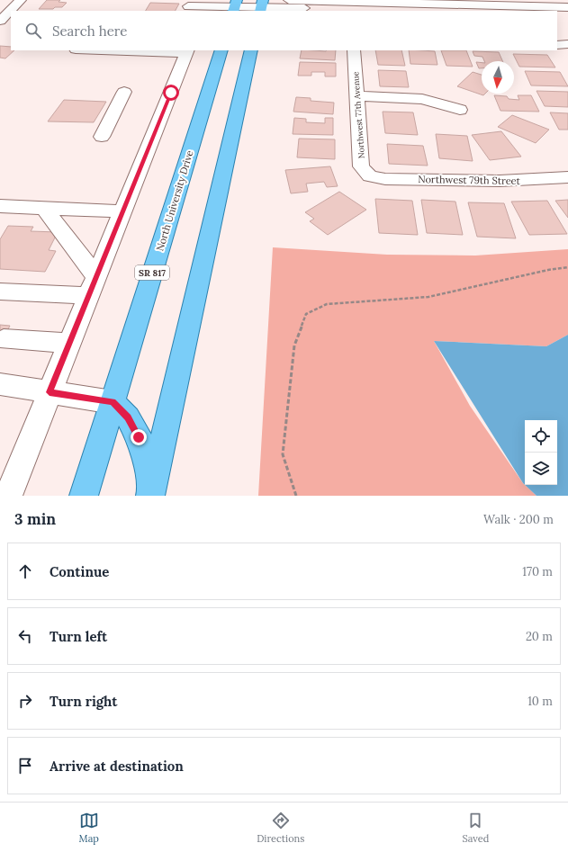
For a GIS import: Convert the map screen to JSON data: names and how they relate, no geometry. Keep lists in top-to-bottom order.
{
  "streets": {
    "main road": ["North University Drive", "SR 817"],
    "street": ["Northwest 77th Avenue", "Northwest 79th Street"]
  },
  "crossings": [
    ["Northwest 77th Avenue", "Northwest 79th Street"]
  ],
  "north": "bottom",
  "page": {
    "search": "Search here",
    "heading": ["3 min", "Walk · 200 m"],
    "list": [
      ["Continue", "170 m"],
      ["Turn left", "20 m"],
      ["Turn right", "10 m"],
      "Arrive at destination"
    ],
    "nav": ["Map", "Directions", "Saved"]
  }
}
